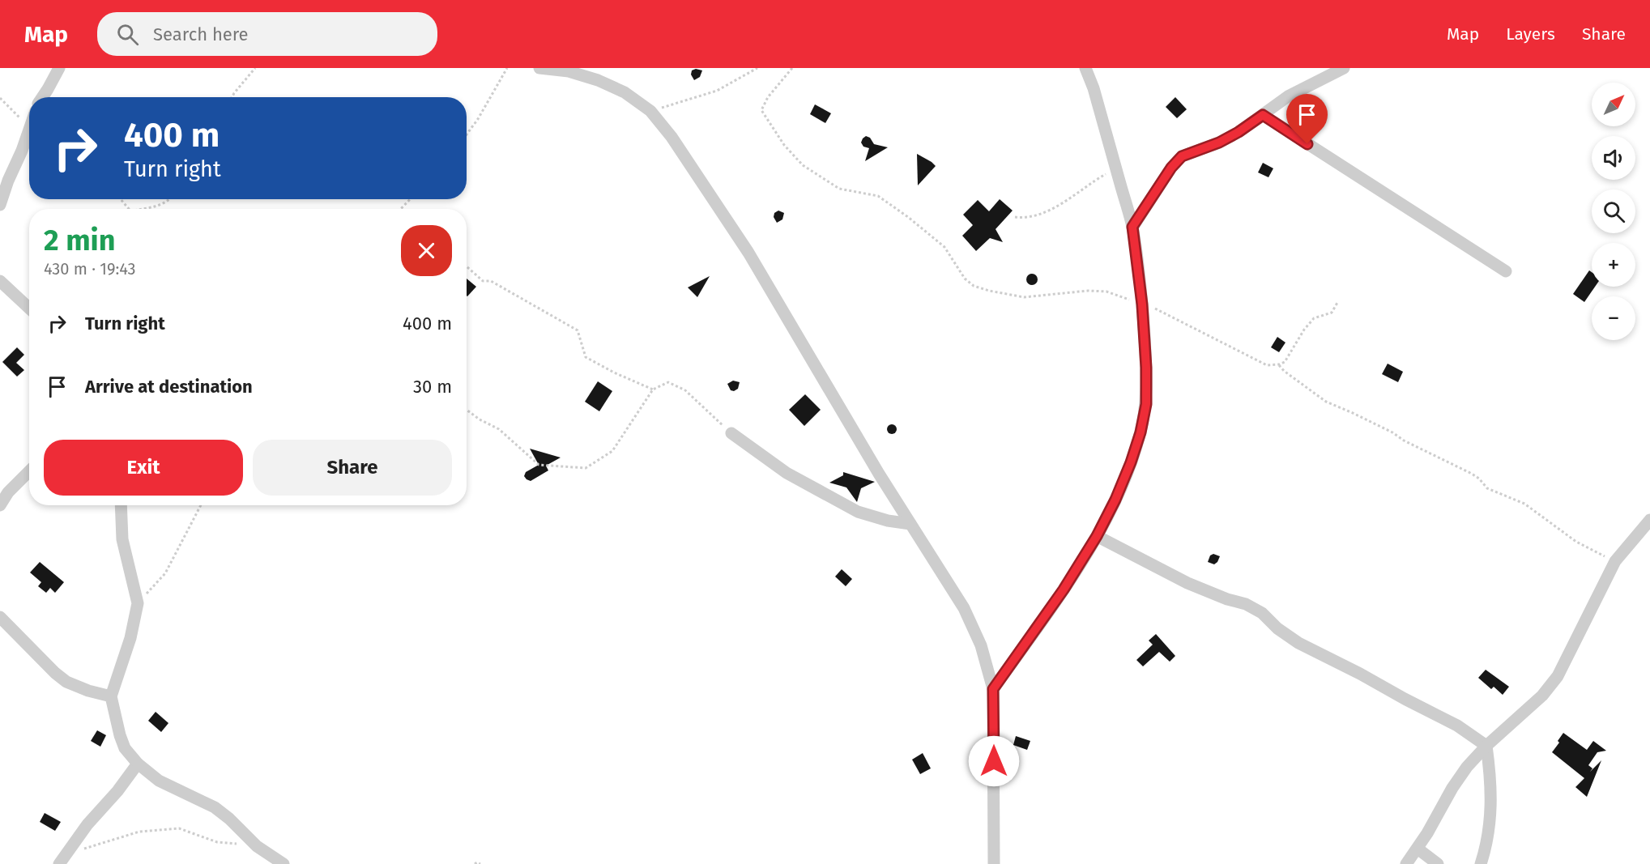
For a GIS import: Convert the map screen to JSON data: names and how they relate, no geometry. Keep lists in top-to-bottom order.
{
  "north": "top right",
  "page": {
    "header": "Map",
    "search": "Search here",
    "nav": ["Map", "Layers", "Share"],
    "map_buttons": ["+", "−"],
    "turn": ["400 m", "Turn right"],
    "heading": ["2 min", "430 m · 19:43"],
    "list": [
      {
        "name": "Turn right",
        "value": "400 m"
      },
      {
        "name": "Arrive at destination",
        "value": "30 m"
      }
    ],
    "buttons": ["Exit", "Share"]
  }
}
